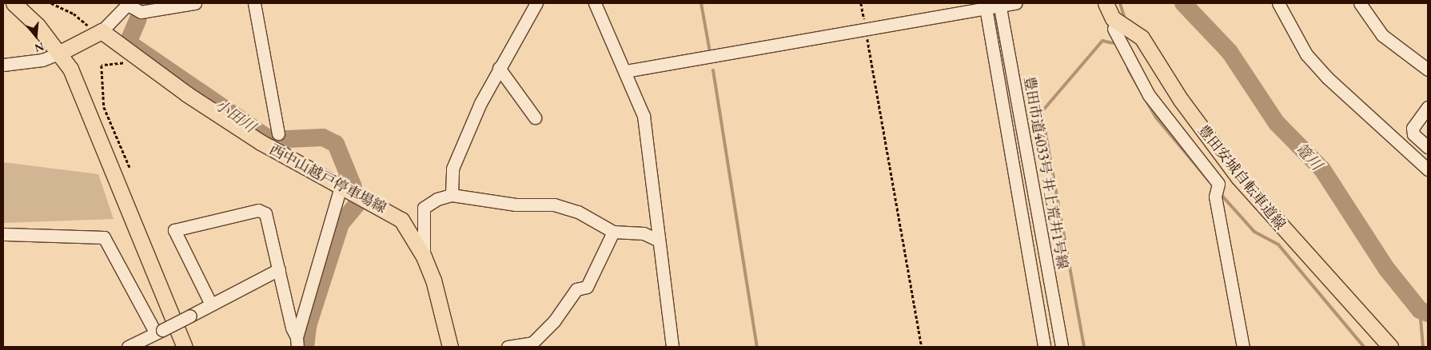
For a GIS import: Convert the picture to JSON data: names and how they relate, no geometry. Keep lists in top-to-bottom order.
{
  "streets": {
    "main road": ["豊田安城自転車道線", "西中山越戸停車場線"],
    "street": ["豊田市道4033号 井上荒井1号線"]
  },
  "water": ["小田川", "篭川"],
  "north": "bottom"
}
